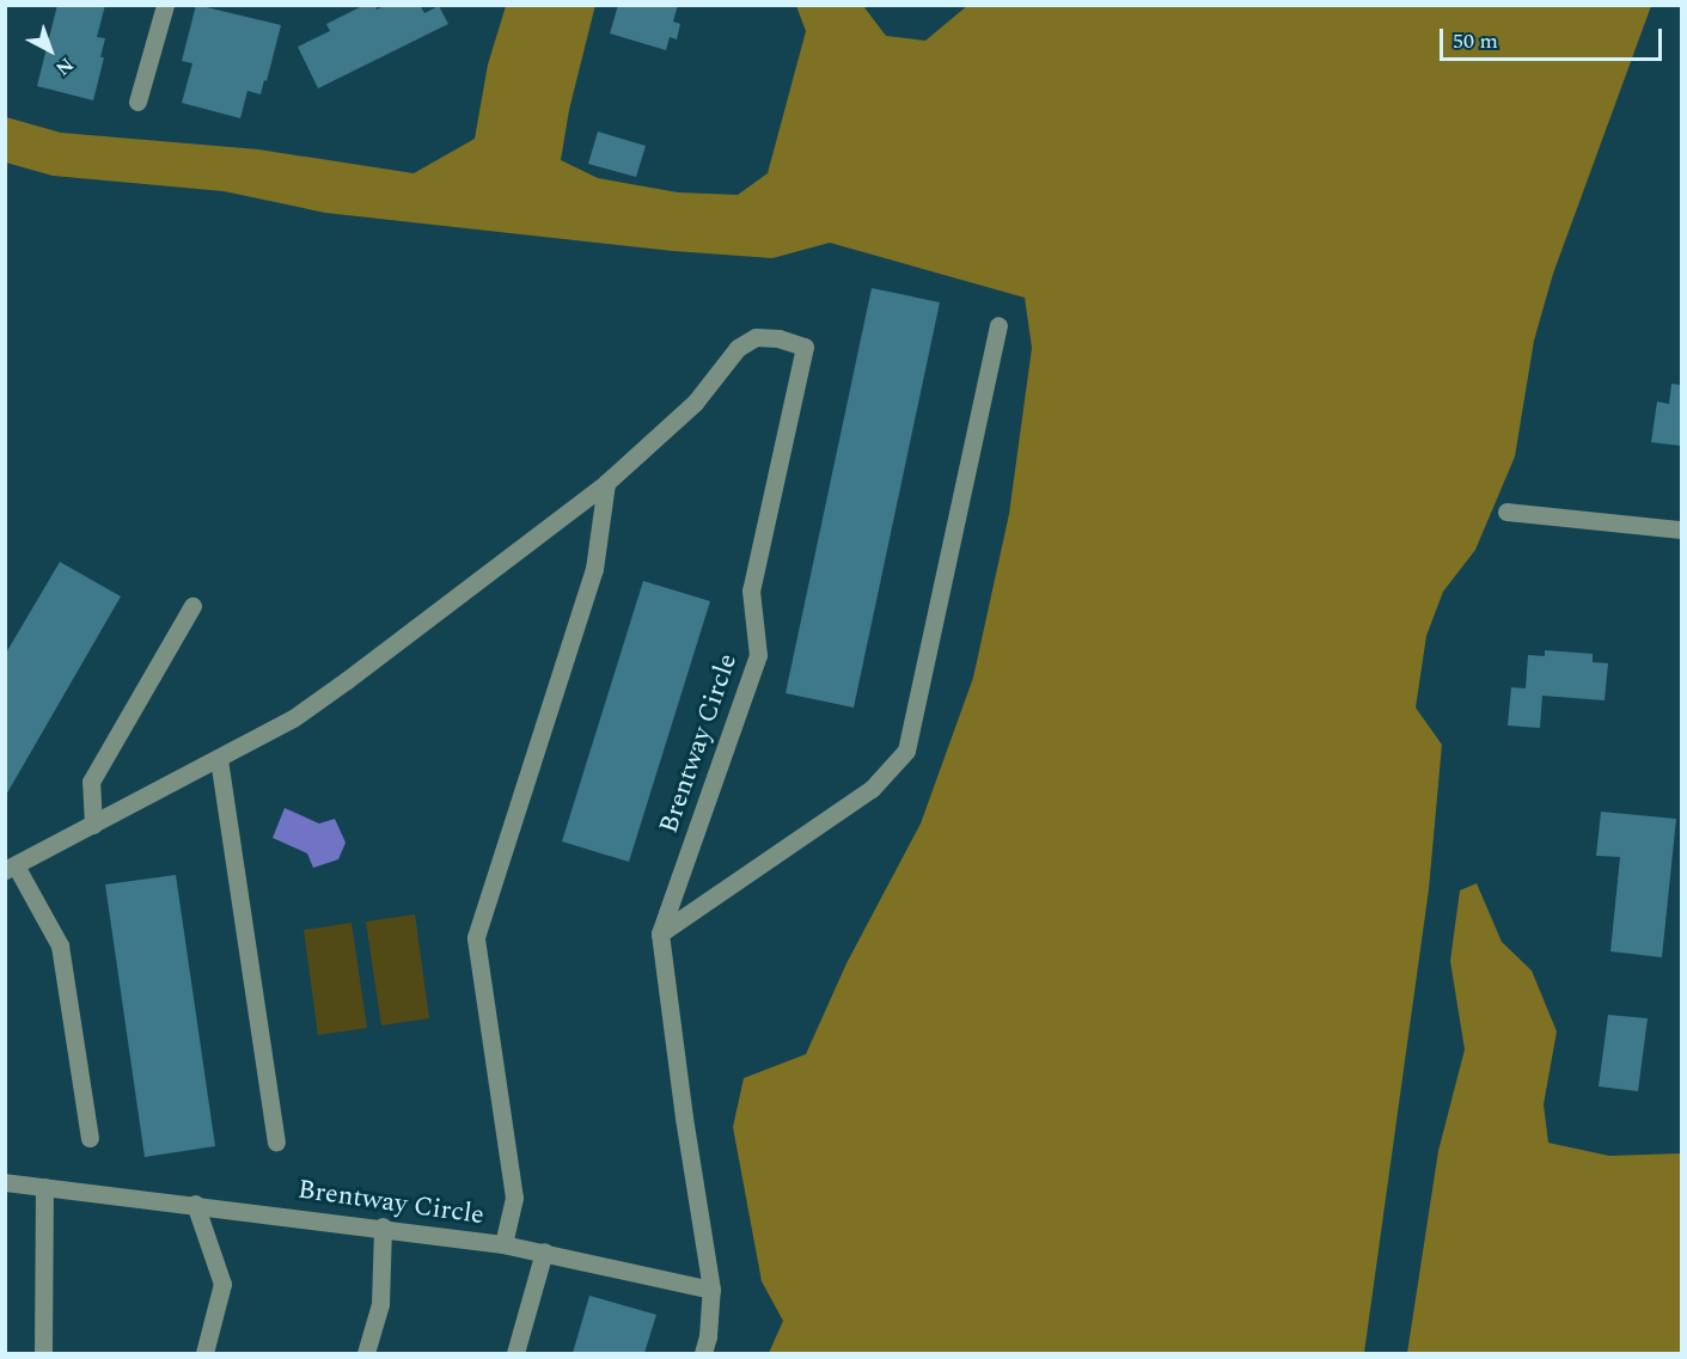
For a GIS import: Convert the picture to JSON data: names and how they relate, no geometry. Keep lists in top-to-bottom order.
{
  "streets": {
    "street": ["Brentway Circle"]
  },
  "scale_bar": "50 m",
  "north": "bottom right"
}
